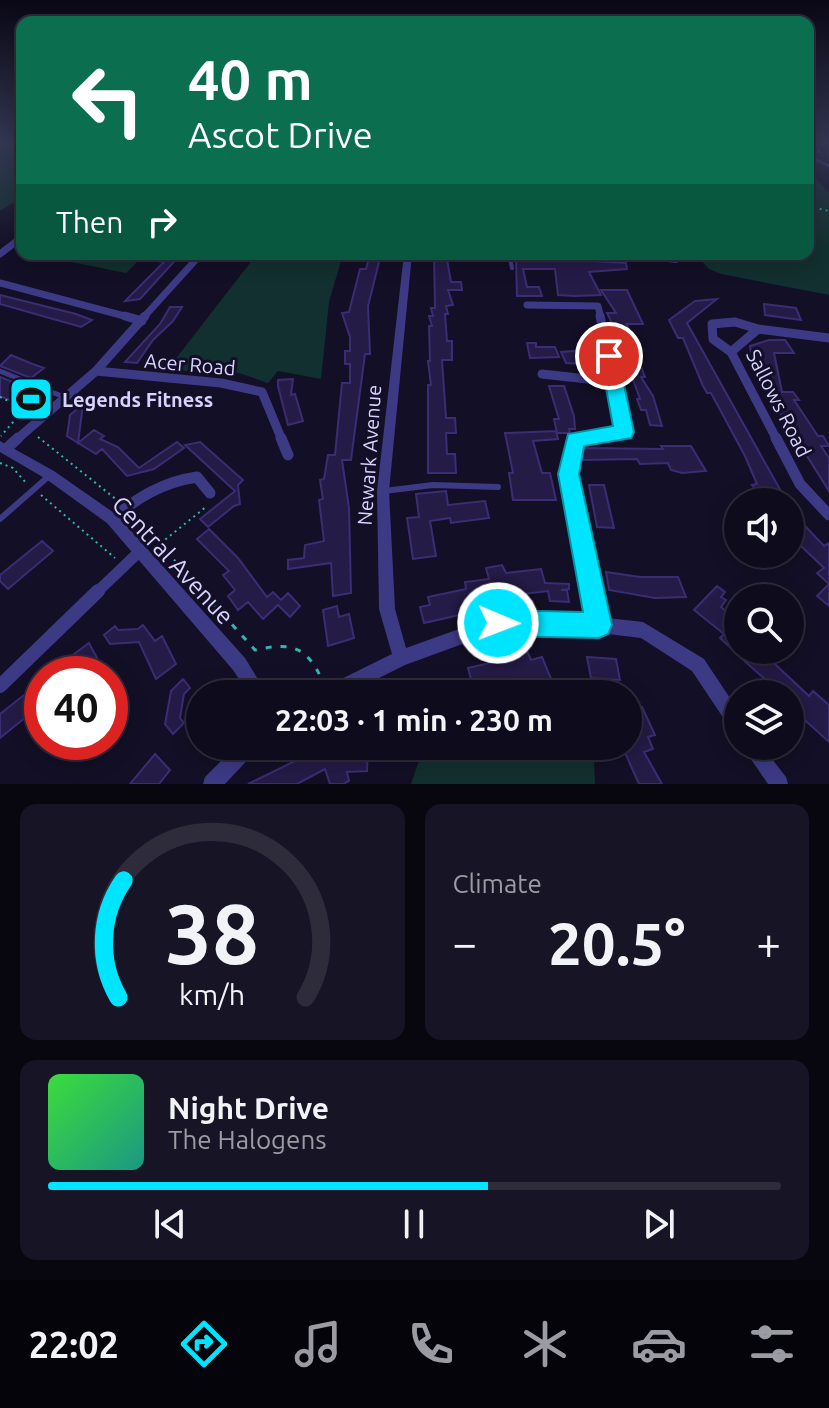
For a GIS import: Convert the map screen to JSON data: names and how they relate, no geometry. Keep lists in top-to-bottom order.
{
  "streets": {
    "street": [
      "Acer Road",
      "Sallows Road",
      "Newark Avenue",
      "Central Avenue"
    ]
  },
  "places": {
    "sports": ["Legends Fitness"]
  },
  "page": {
    "turn": ["40 m", "Ascot Drive"],
    "then": "Then",
    "limit": "40",
    "trip": "22:03 · 1 min · 230 m",
    "tile": "Climate",
    "heat": ["−", "20.5°", "+"],
    "song": ["Night Drive", "The Halogens"],
    "tabs": "22:02",
    "gauge": ["38", "km/h"]
  }
}
